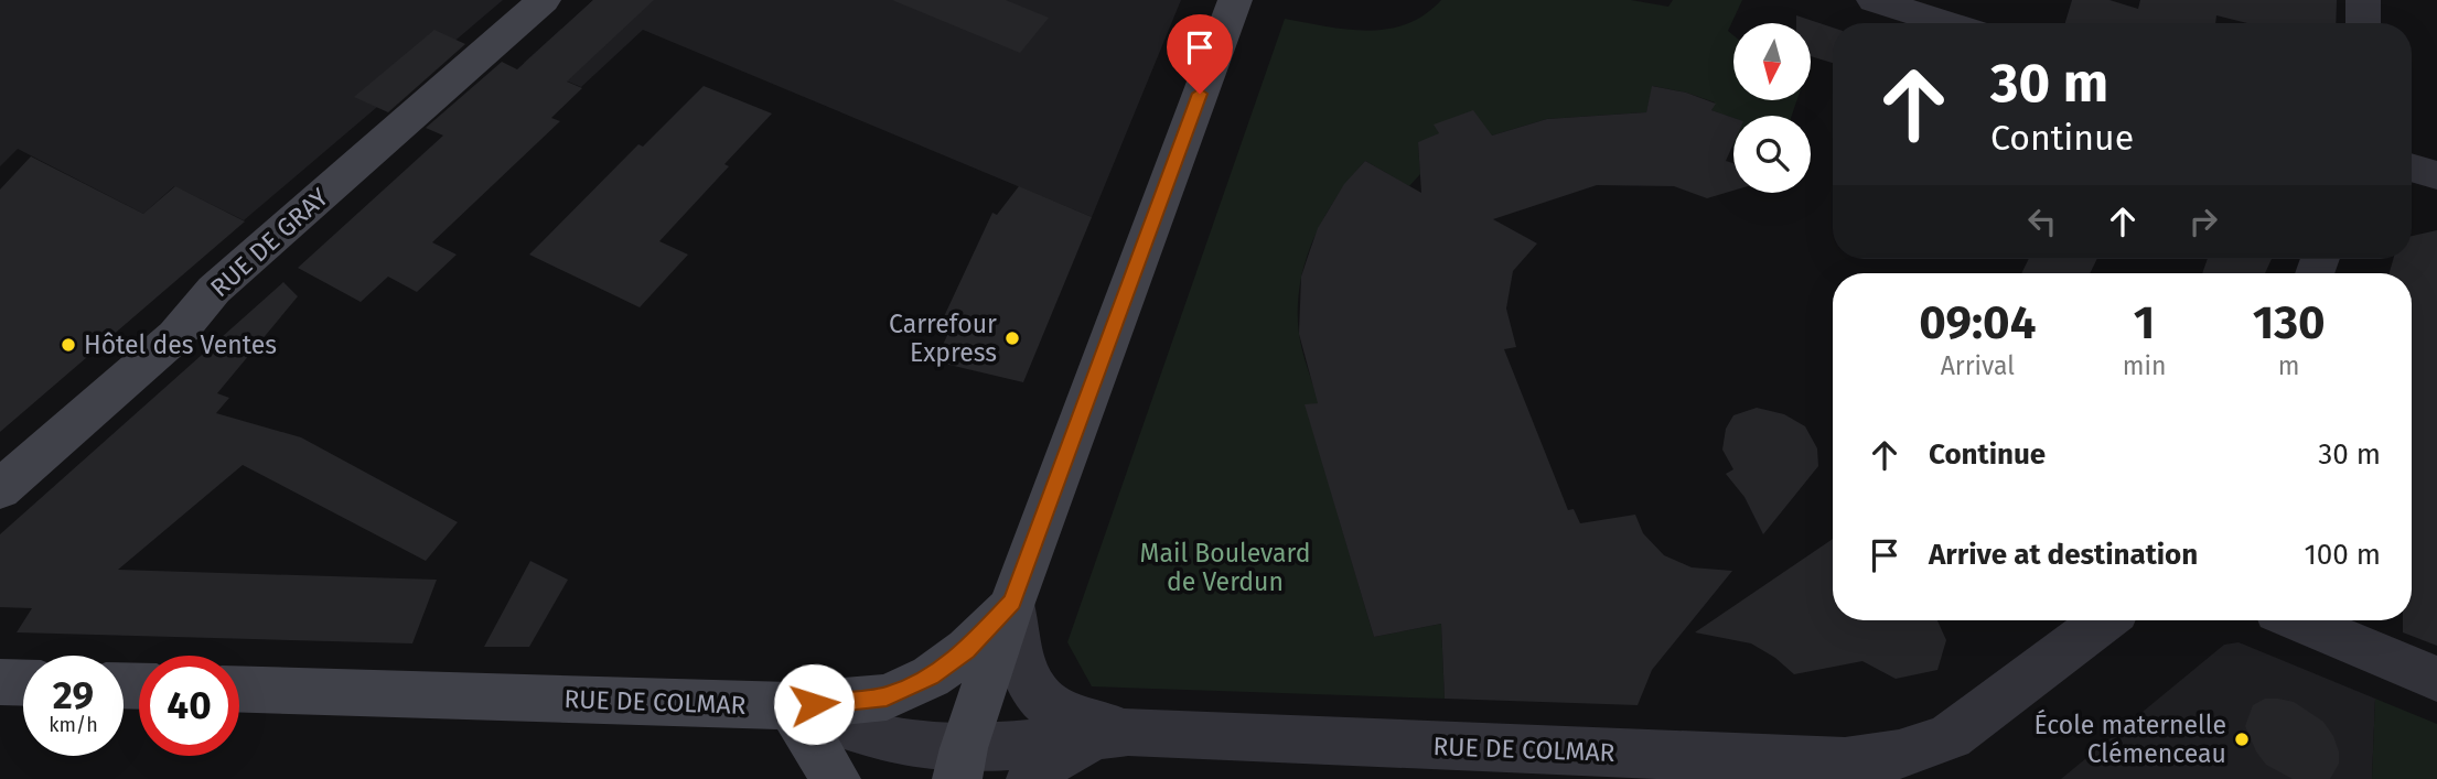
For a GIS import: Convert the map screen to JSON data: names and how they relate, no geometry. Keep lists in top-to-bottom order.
{
  "streets": {
    "street": ["RUE DE GRAY", "RUE DE COLMAR"]
  },
  "parks": ["Mail Boulevard de Verdun"],
  "places": ["Carrefour Express", "Hôtel des Ventes", "École maternelle Clémenceau"],
  "north": "bottom",
  "page": {
    "turn": ["30 m", "Continue"],
    "eta": [
      "09:04",
      "Arrival",
      "1",
      "min",
      "130",
      "m"
    ],
    "list": [
      {
        "name": "Continue",
        "value": "30 m"
      },
      {
        "name": "Arrive at destination",
        "value": "100 m"
      }
    ],
    "speed": "29 km/h",
    "limit": "40"
  }
}
